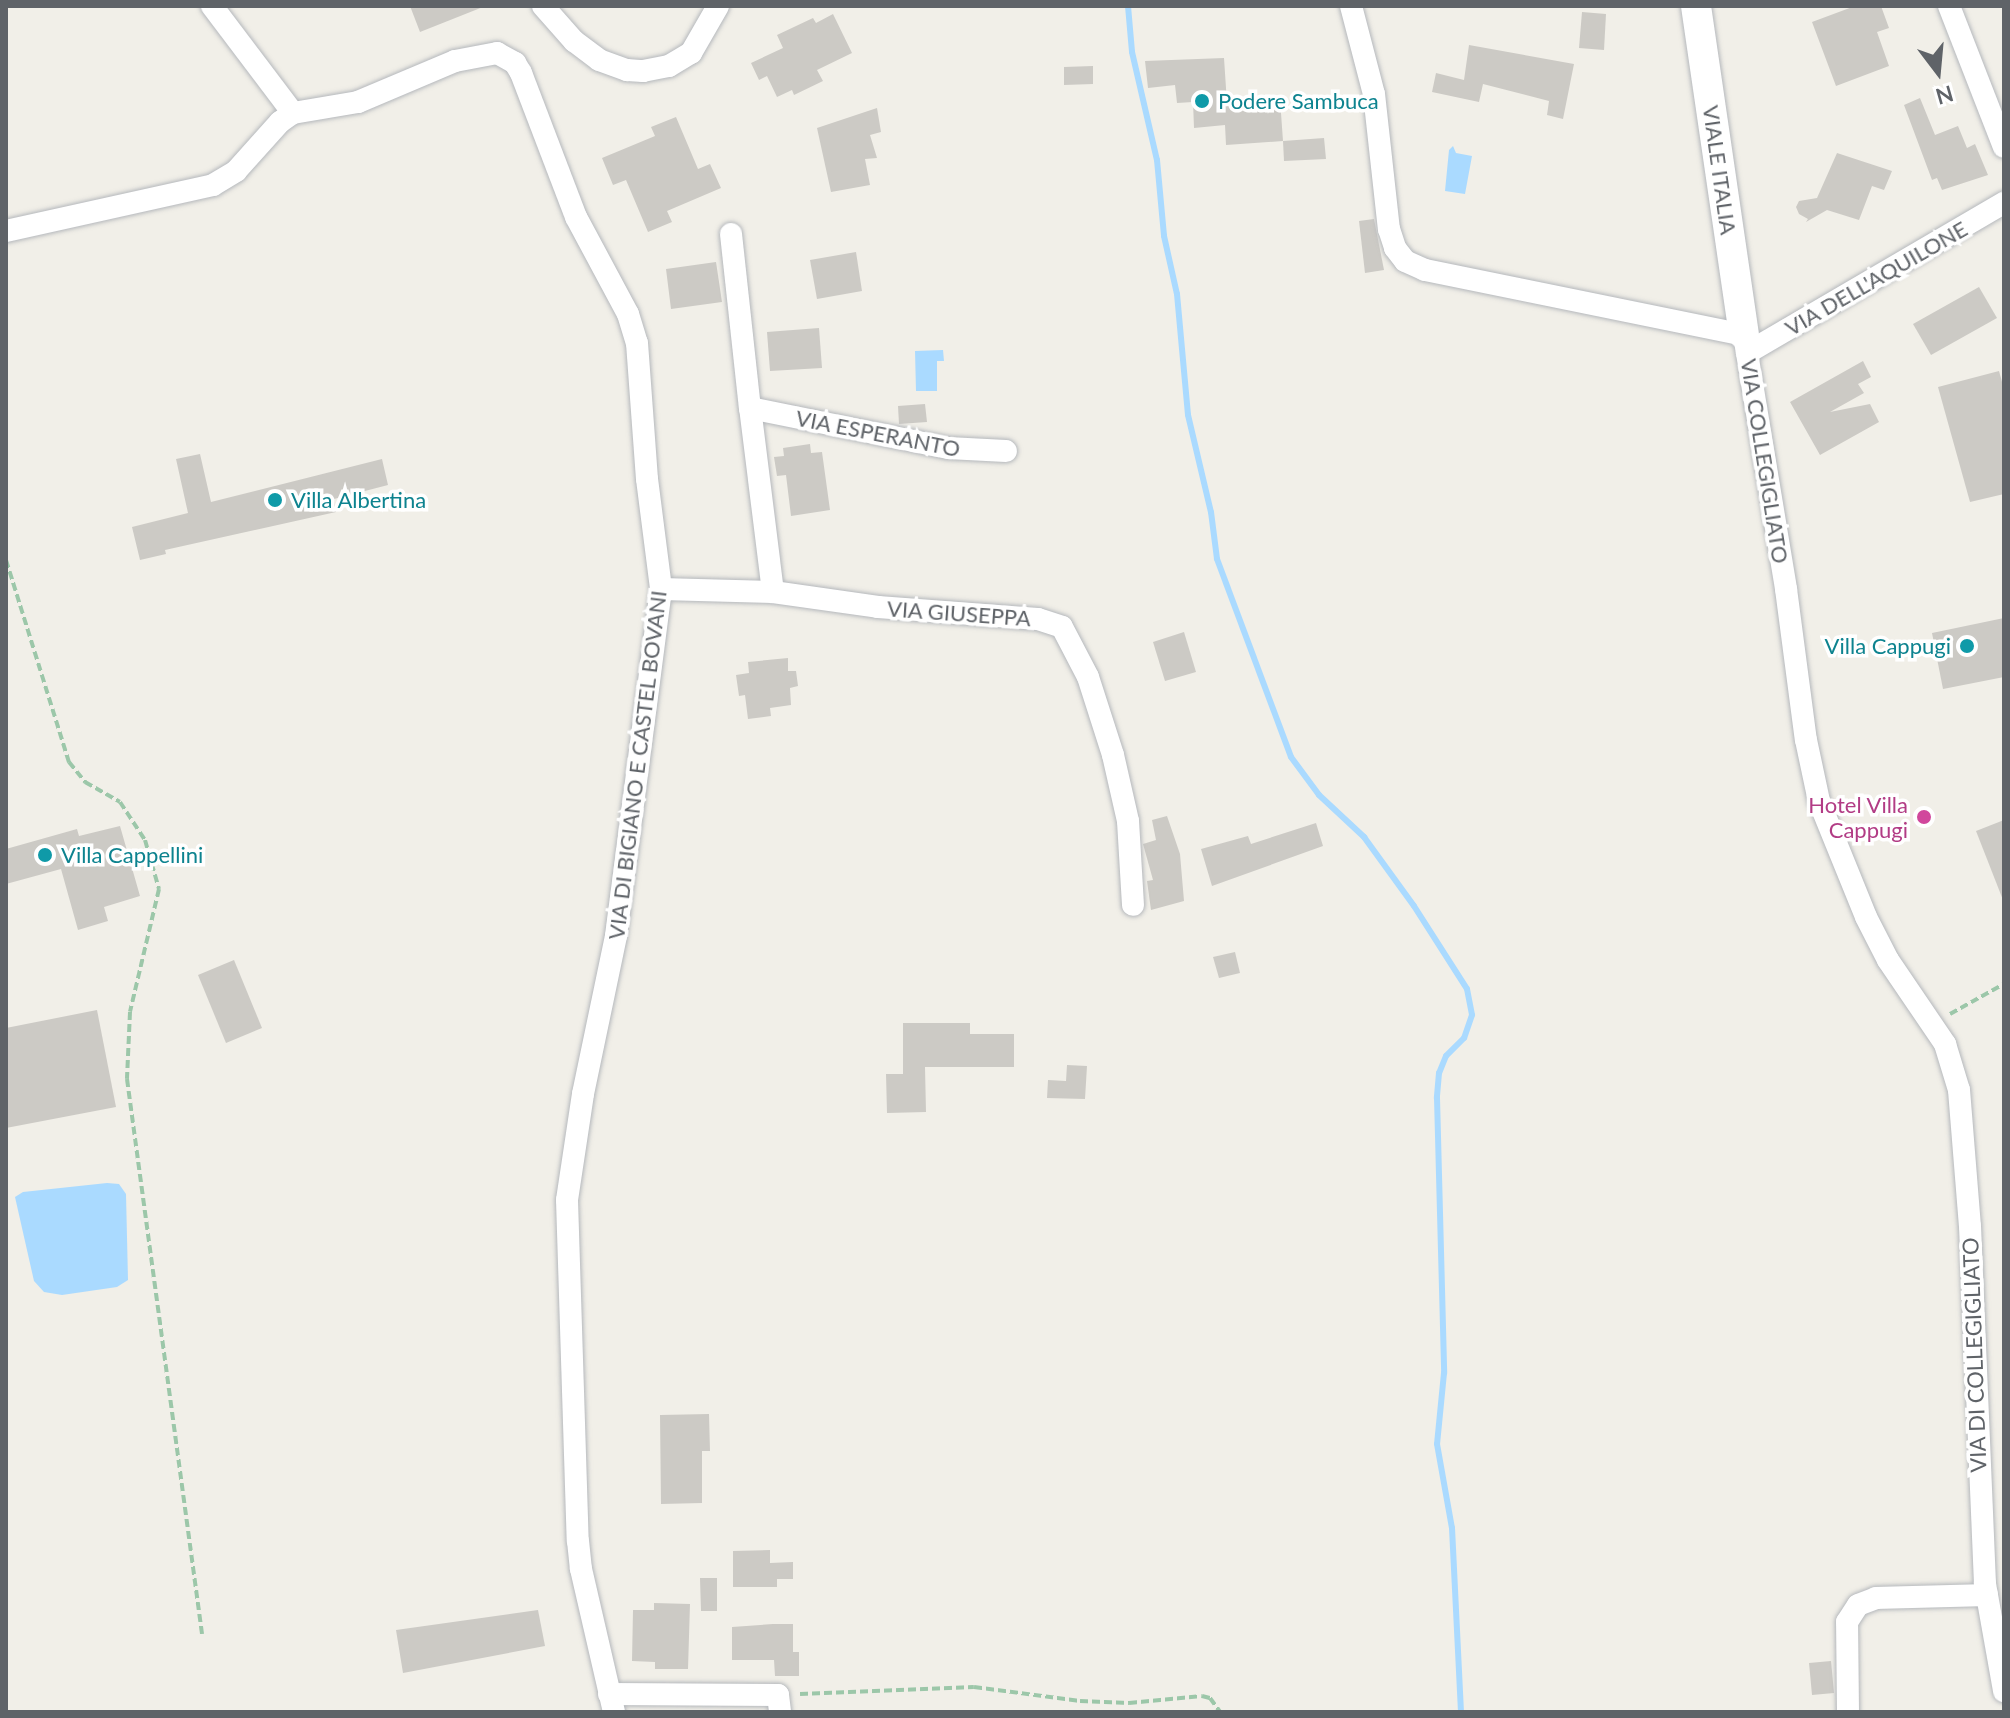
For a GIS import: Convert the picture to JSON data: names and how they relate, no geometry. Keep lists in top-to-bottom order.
{
  "streets": {
    "street": [
      "VIALE ITALIA",
      "VIA DELL'AQUILONE",
      "VIA ESPERANTO",
      "VIA COLLEGIGLIATO",
      "VIA GIUSEPPA",
      "VIA DI BIGIANO E CASTEL BOVANI",
      "VIA DI COLLEGIGLIATO"
    ]
  },
  "crossings": [
    ["VIALE ITALIA", "VIA DELL'AQUILONE"],
    ["VIALE ITALIA", "VIA COLLEGIGLIATO"],
    ["VIA DELL'AQUILONE", "VIA COLLEGIGLIATO"],
    ["VIA COLLEGIGLIATO", "VIA DI COLLEGIGLIATO"],
    ["VIA GIUSEPPA", "VIA DI BIGIANO E CASTEL BOVANI"]
  ],
  "places": [
    "Podere Sambuca",
    "Villa Albertina",
    "Villa Cappugi",
    "Hotel Villa Cappugi",
    "Villa Cappellini"
  ],
  "north": "bottom"
}
